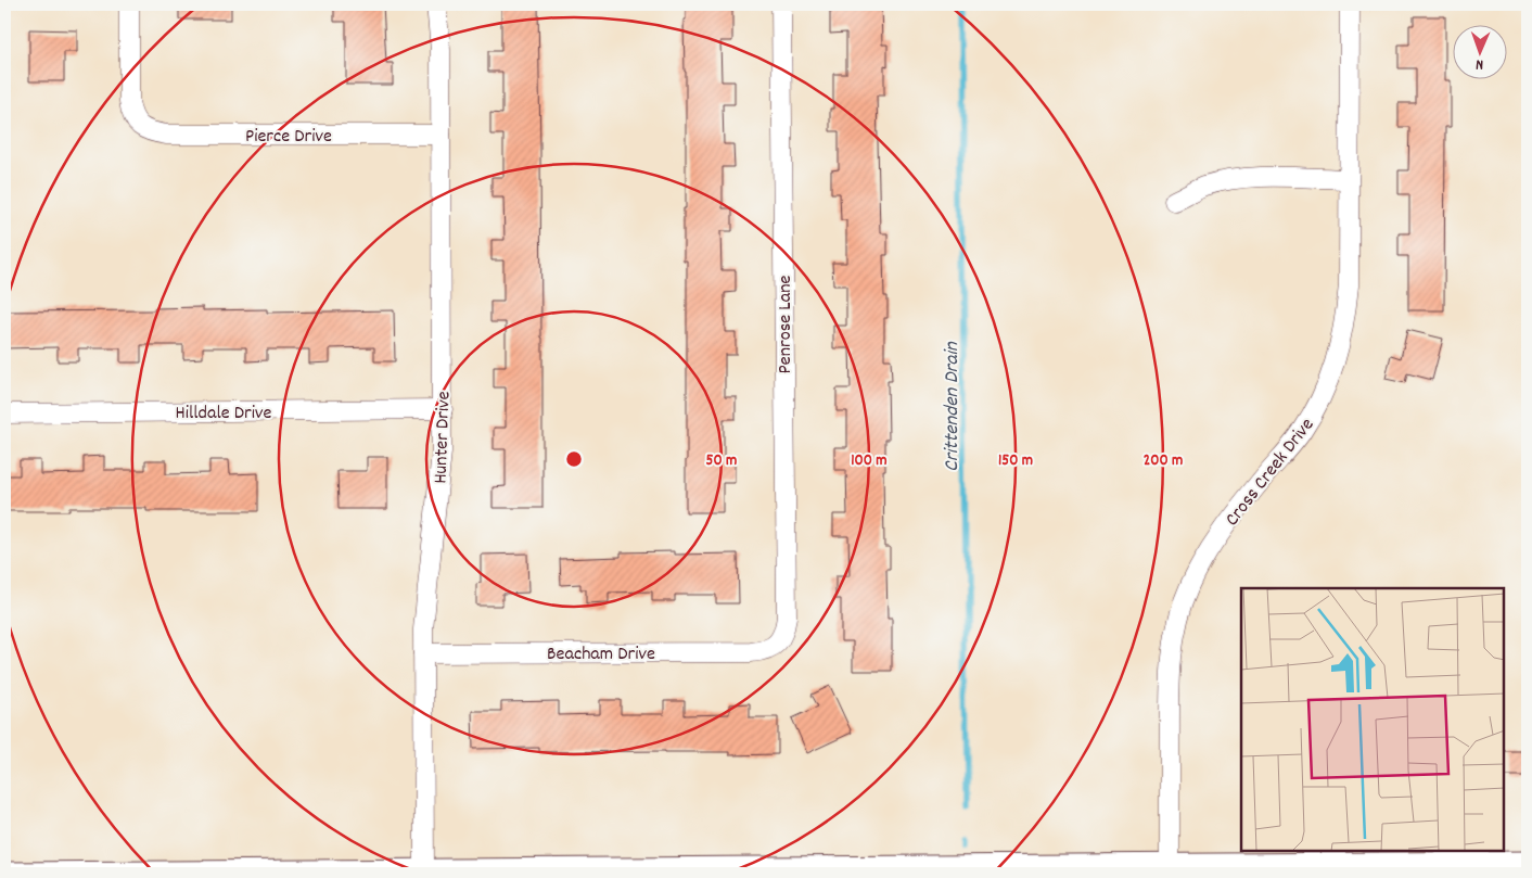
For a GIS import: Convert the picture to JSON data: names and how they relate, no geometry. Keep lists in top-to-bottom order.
{
  "streets": {
    "street": [
      "Pierce Drive",
      "Penrose Lane",
      "Hilldale Drive",
      "Hunter Drive",
      "Cross Creek Drive",
      "Beacham Drive"
    ]
  },
  "crossings": [
    ["Pierce Drive", "Hunter Drive"],
    ["Penrose Lane", "Beacham Drive"],
    ["Hilldale Drive", "Hunter Drive"],
    ["Hunter Drive", "Beacham Drive"]
  ],
  "water": ["Crittenden Drain"],
  "north": "bottom",
  "rings": [
    "50 m",
    "100 m",
    "150 m",
    "200 m"
  ]
}
